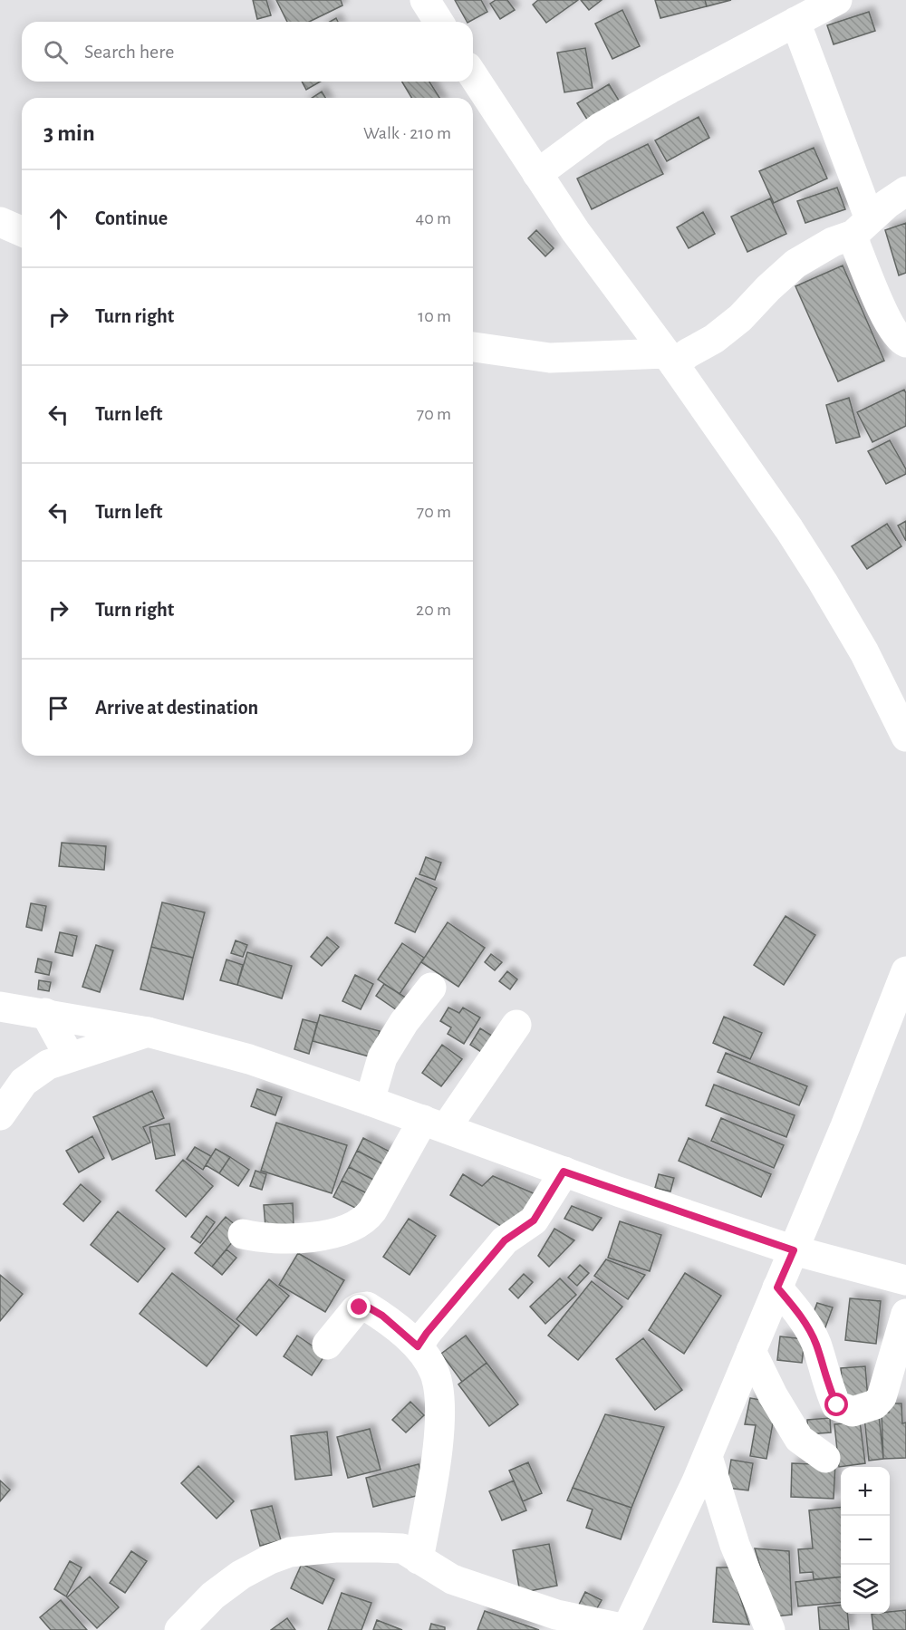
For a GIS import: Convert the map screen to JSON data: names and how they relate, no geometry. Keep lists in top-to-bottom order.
{
  "page": {
    "search": "Search here",
    "heading": ["3 min", "Walk · 210 m"],
    "list": [
      ["Continue", "40 m"],
      ["Turn right", "10 m"],
      ["Turn left", "70 m"],
      ["Turn left", "70 m"],
      ["Turn right", "20 m"],
      "Arrive at destination"
    ],
    "map_buttons": ["+", "−"]
  }
}
